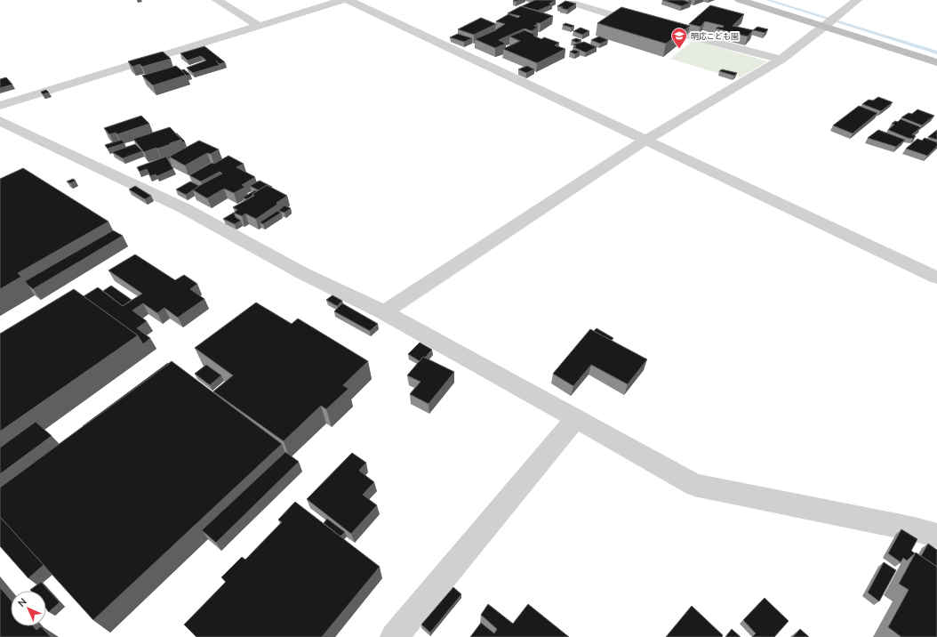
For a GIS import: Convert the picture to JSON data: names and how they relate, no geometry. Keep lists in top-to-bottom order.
{
  "places": {
    "school or university": ["明応こども園"]
  },
  "north": "top left"
}
